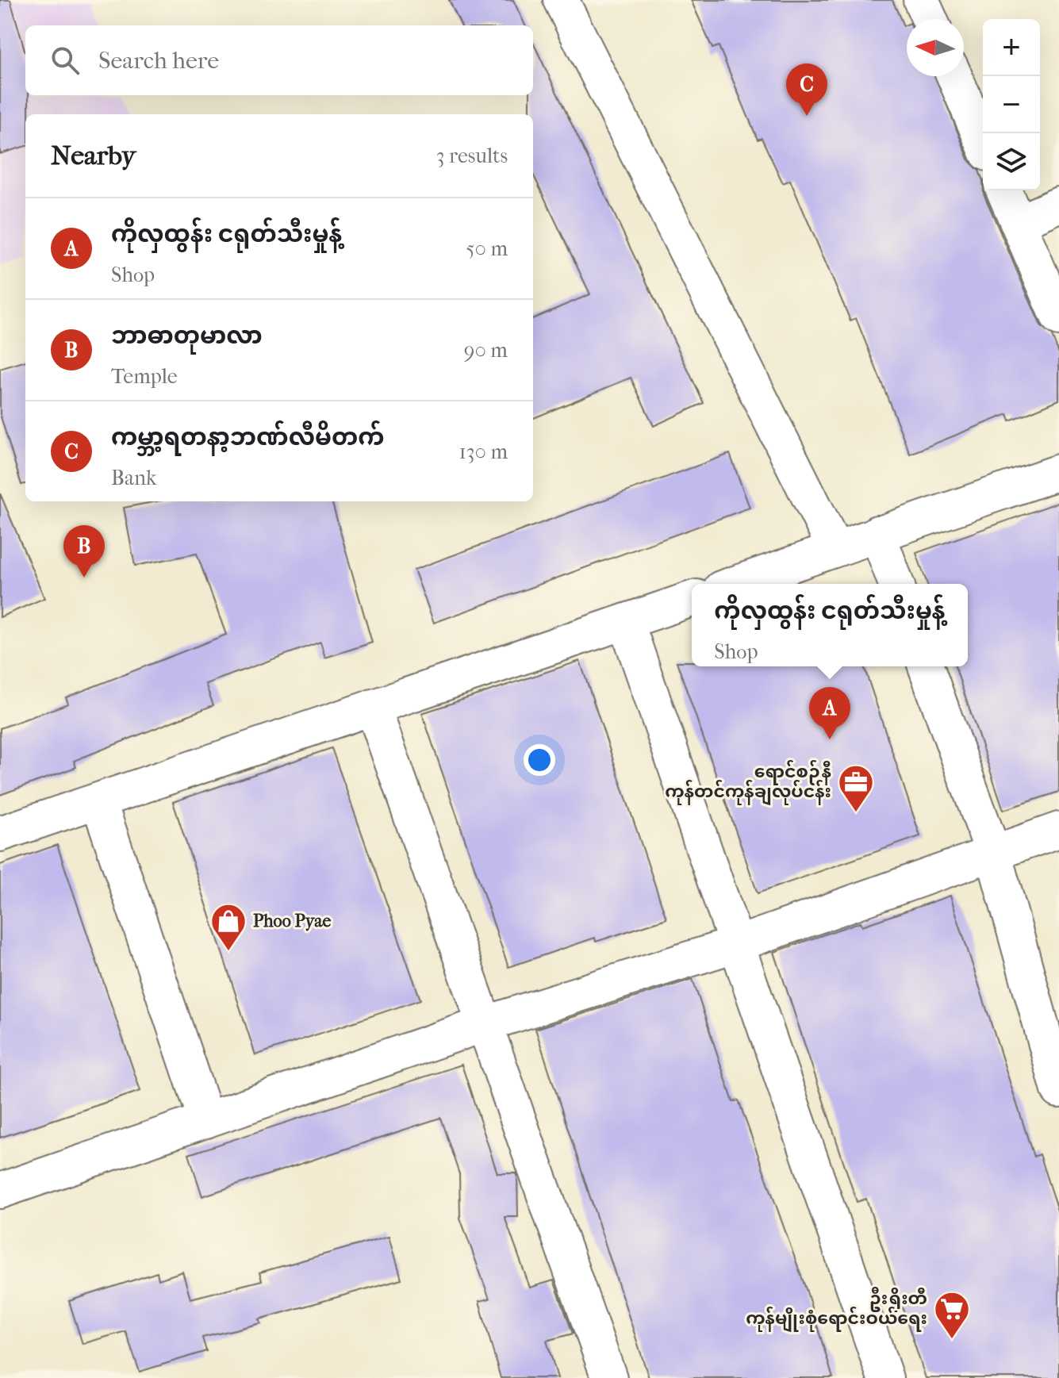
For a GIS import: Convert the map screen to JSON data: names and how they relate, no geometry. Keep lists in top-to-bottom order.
{
  "places": {
    "office": ["ရောင်စဉ်နီ ကုန်တင်ကုန်ချလုပ်ငန်း"],
    "shop": ["Phoo Pyae"],
    "supermarket": ["ဦးရှိုးတီ ကုန်မျိုးစုံရောင်းဝယ်ရေး"]
  },
  "north": "left",
  "page": {
    "map_buttons": ["+", "−"],
    "search": "Search here",
    "pins": ["C", "B", "A"],
    "heading": ["Nearby", "3 results"],
    "list": [
      {
        "mark": "A",
        "name": "ကိုလှထွန်း ငရုတ်သီးမှုန့်",
        "note": "Shop",
        "value": "50 m"
      },
      {
        "mark": "B",
        "name": "ဘာဓာတုမာလာ",
        "note": "Temple",
        "value": "90 m"
      },
      {
        "mark": "C",
        "name": "ကမ္ဘာ့ရတနာ့ဘဏ်လီမိတက်",
        "note": "Bank",
        "value": "130 m"
      }
    ],
    "popup": ["ကိုလှထွန်း ငရုတ်သီးမှုန့်", "Shop"]
  }
}
